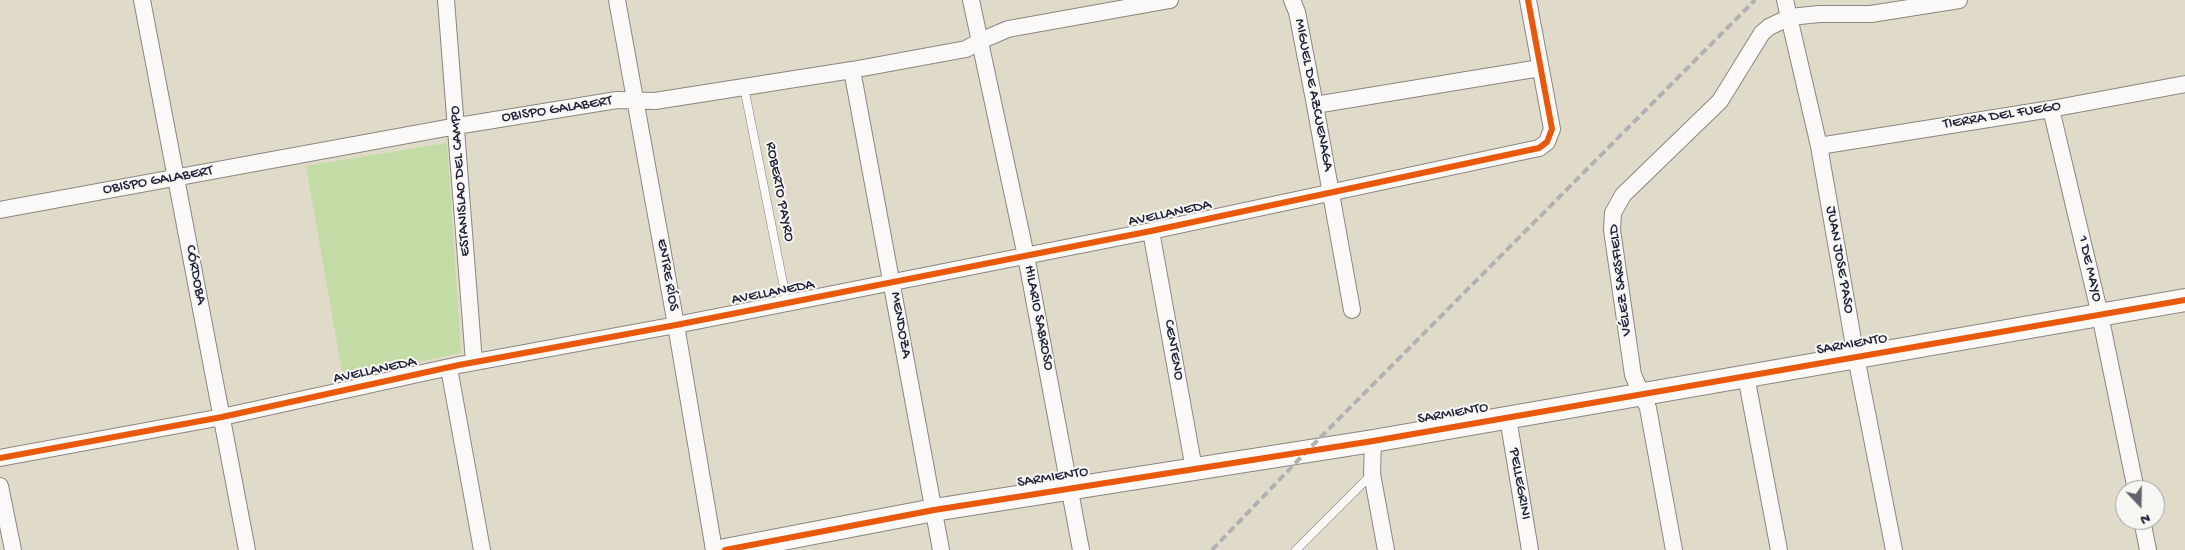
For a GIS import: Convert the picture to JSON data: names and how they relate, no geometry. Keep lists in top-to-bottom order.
{
  "streets": {
    "street": [
      "MIGUEL DE AZCUENAGA",
      "OBISPO GALABERT",
      "TIERRA DEL FUEGO",
      "ESTANISLAO DEL CAMPO",
      "AVELLANEDA",
      "JUAN JOSE PASO",
      "1 DE MAYO",
      "CÓRDOBA",
      "ENTRE RÍOS",
      "VÉLEZ SARSFIELD",
      "HILARIO SABROSO",
      "MENDOZA",
      "SARMIENTO",
      "CENTENO",
      "PELLEGRINI"
    ],
    "lane": ["ROBERTO PAYRO"]
  },
  "crossings": [
    ["MIGUEL DE AZCUENAGA", "AVELLANEDA"],
    ["OBISPO GALABERT", "ESTANISLAO DEL CAMPO"],
    ["OBISPO GALABERT", "ROBERTO PAYRO"],
    ["OBISPO GALABERT", "CÓRDOBA"],
    ["OBISPO GALABERT", "ENTRE RÍOS"],
    ["OBISPO GALABERT", "HILARIO SABROSO"],
    ["OBISPO GALABERT", "MENDOZA"],
    ["TIERRA DEL FUEGO", "JUAN JOSE PASO"],
    ["TIERRA DEL FUEGO", "1 DE MAYO"],
    ["ESTANISLAO DEL CAMPO", "AVELLANEDA"],
    ["ROBERTO PAYRO", "AVELLANEDA"],
    ["AVELLANEDA", "CÓRDOBA"],
    ["AVELLANEDA", "ENTRE RÍOS"],
    ["AVELLANEDA", "HILARIO SABROSO"],
    ["AVELLANEDA", "MENDOZA"],
    ["AVELLANEDA", "CENTENO"],
    ["JUAN JOSE PASO", "VÉLEZ SARSFIELD"],
    ["JUAN JOSE PASO", "SARMIENTO"],
    ["1 DE MAYO", "SARMIENTO"],
    ["VÉLEZ SARSFIELD", "SARMIENTO"],
    ["HILARIO SABROSO", "SARMIENTO"],
    ["MENDOZA", "SARMIENTO"],
    ["SARMIENTO", "CENTENO"],
    ["SARMIENTO", "PELLEGRINI"]
  ],
  "north": "bottom"
}
